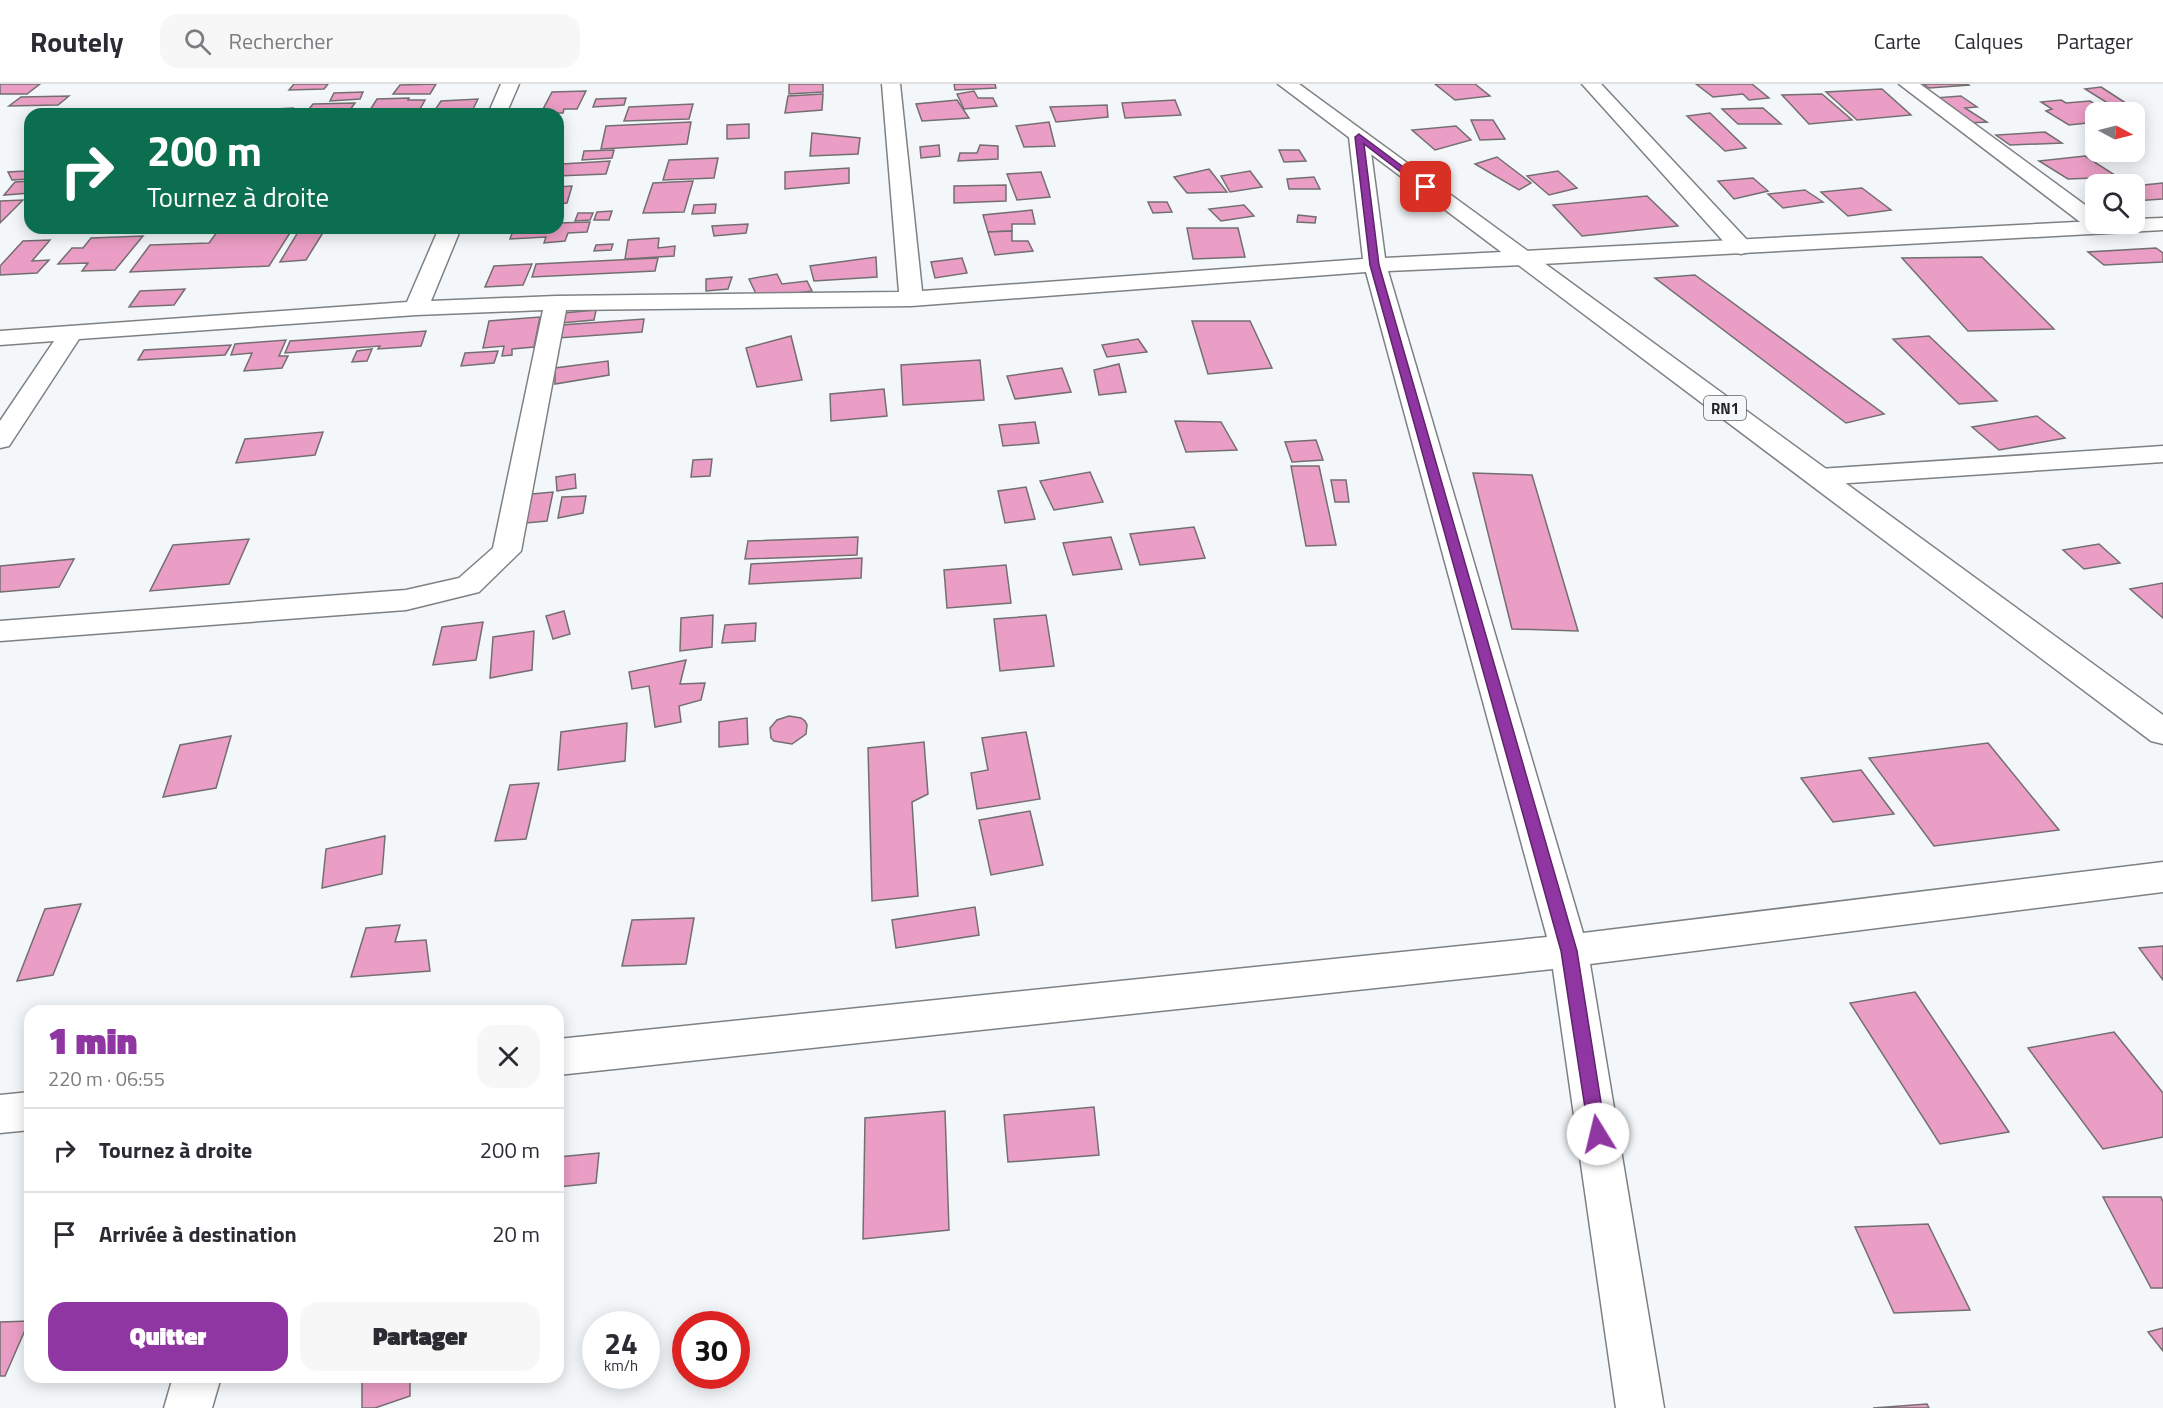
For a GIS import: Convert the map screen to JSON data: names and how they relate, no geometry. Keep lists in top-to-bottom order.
{
  "streets": {
    "main road": ["RN1"]
  },
  "north": "right",
  "page": {
    "header": "Routely",
    "search": "Rechercher",
    "nav": ["Carte", "Calques", "Partager"],
    "turn": ["200 m", "Tournez à droite"],
    "heading": ["1 min", "220 m · 06:55"],
    "list": [
      {
        "name": "Tournez à droite",
        "value": "200 m"
      },
      {
        "name": "Arrivée à destination",
        "value": "20 m"
      }
    ],
    "buttons": ["Quitter", "Partager"],
    "speed": "24 km/h",
    "limit": "30"
  }
}
